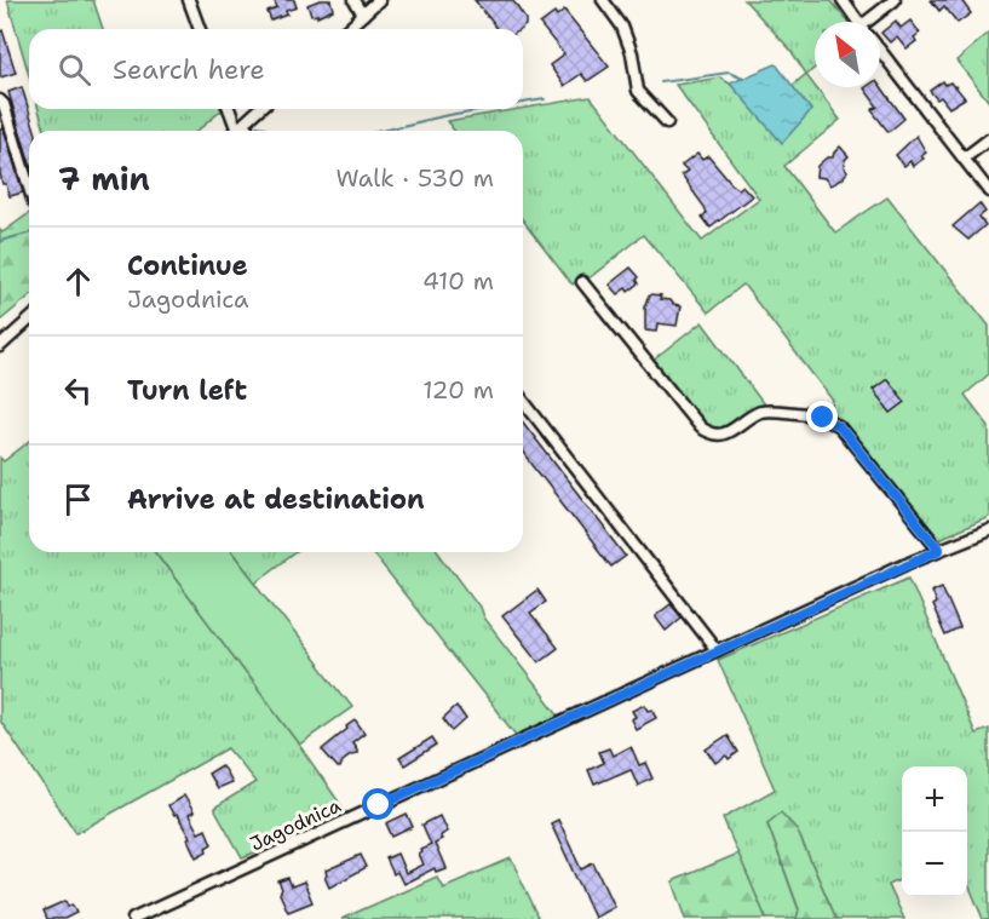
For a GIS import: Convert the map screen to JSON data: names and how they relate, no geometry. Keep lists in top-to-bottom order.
{
  "streets": {
    "street": ["Jagodnica"]
  },
  "north": "top left",
  "page": {
    "search": "Search here",
    "heading": ["7 min", "Walk · 530 m"],
    "list": [
      ["Continue", "Jagodnica", "410 m"],
      ["Turn left", "120 m"],
      "Arrive at destination"
    ],
    "map_buttons": ["+", "−"]
  }
}
